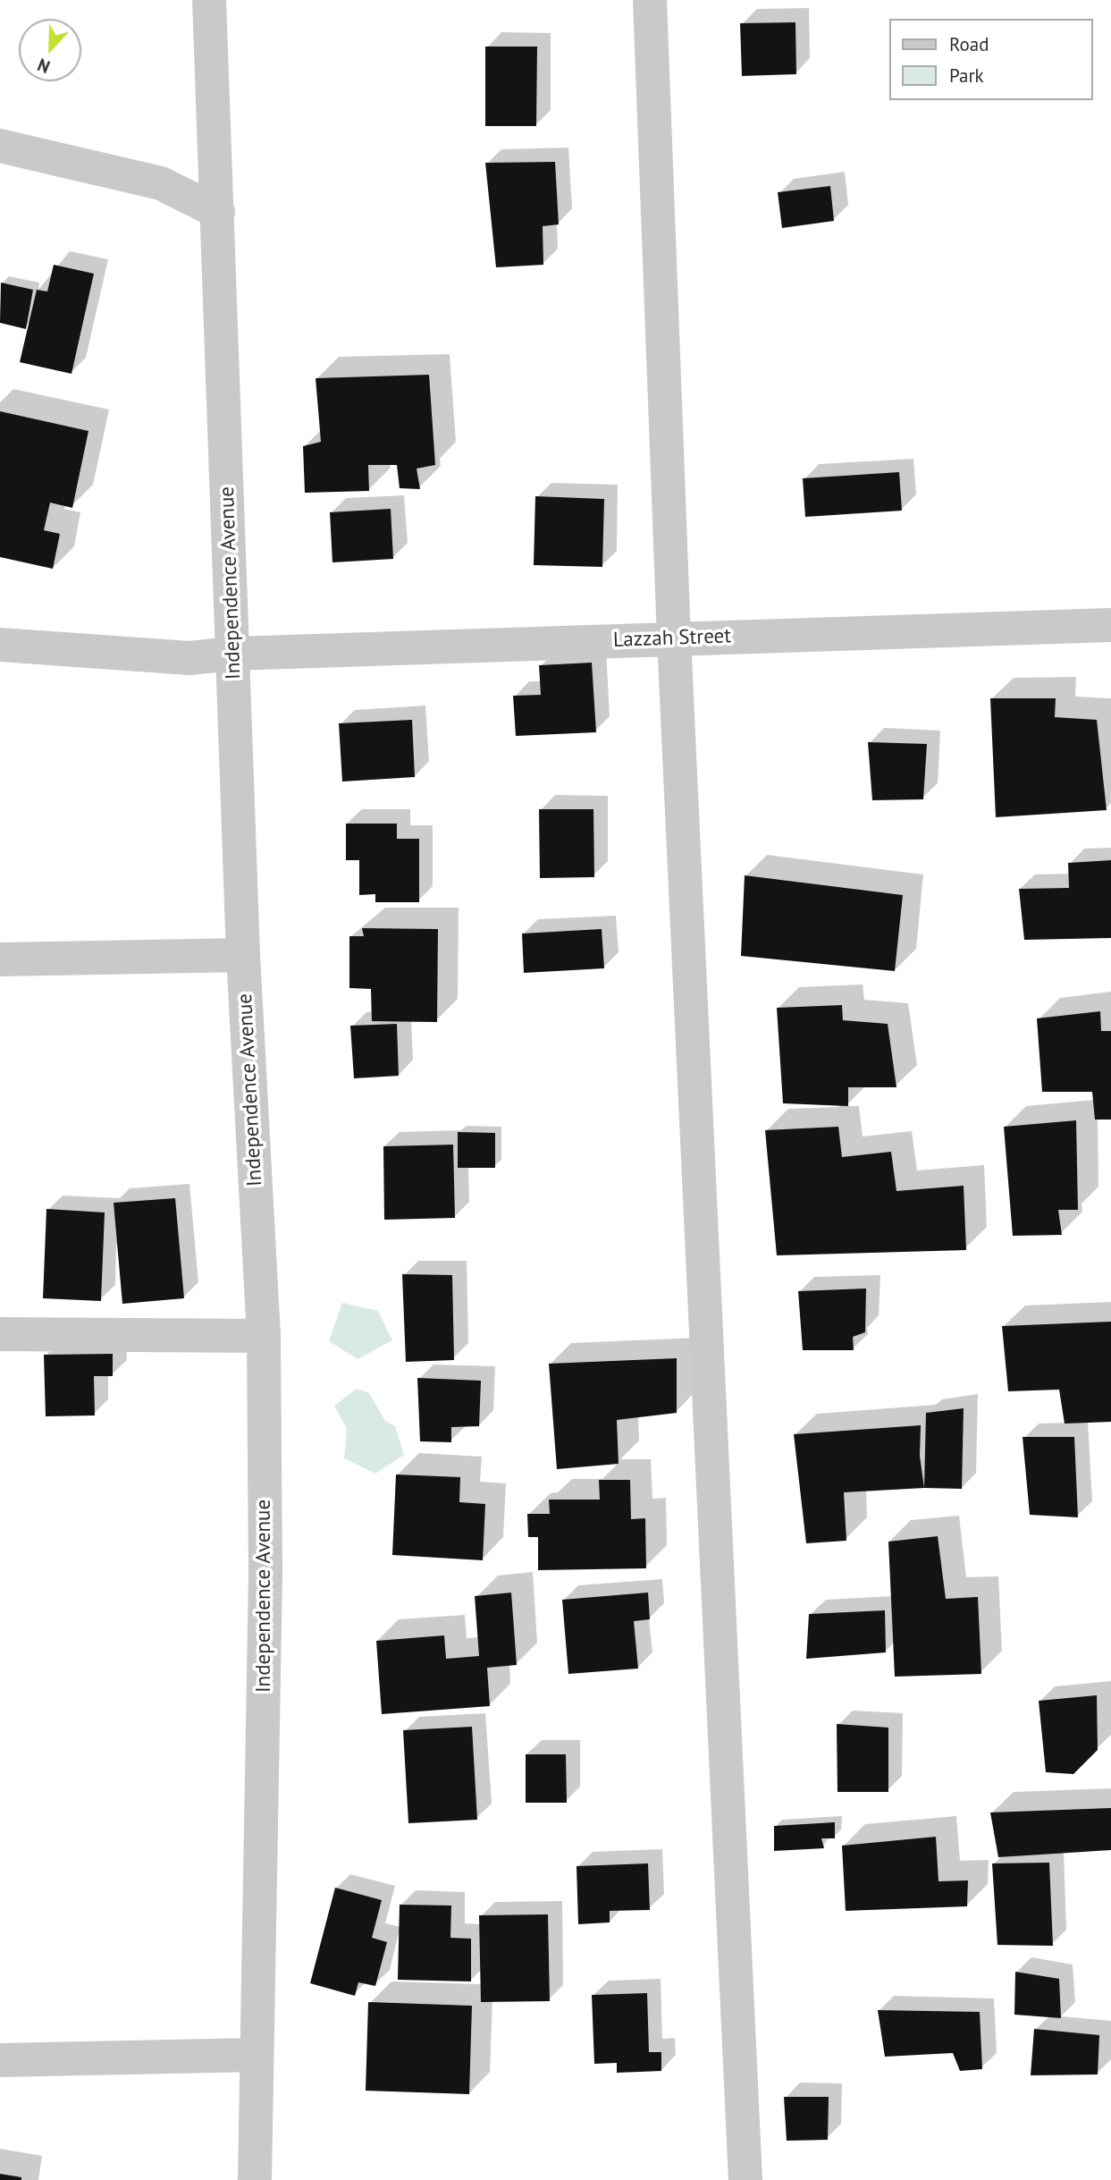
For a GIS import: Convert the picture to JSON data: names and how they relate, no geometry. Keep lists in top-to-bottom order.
{
  "streets": {
    "street": ["Independence Avenue", "Lazzah Street"]
  },
  "crossings": [
    ["Independence Avenue", "Lazzah Street"]
  ],
  "legend": ["Road", "Park"],
  "north": "bottom"
}
